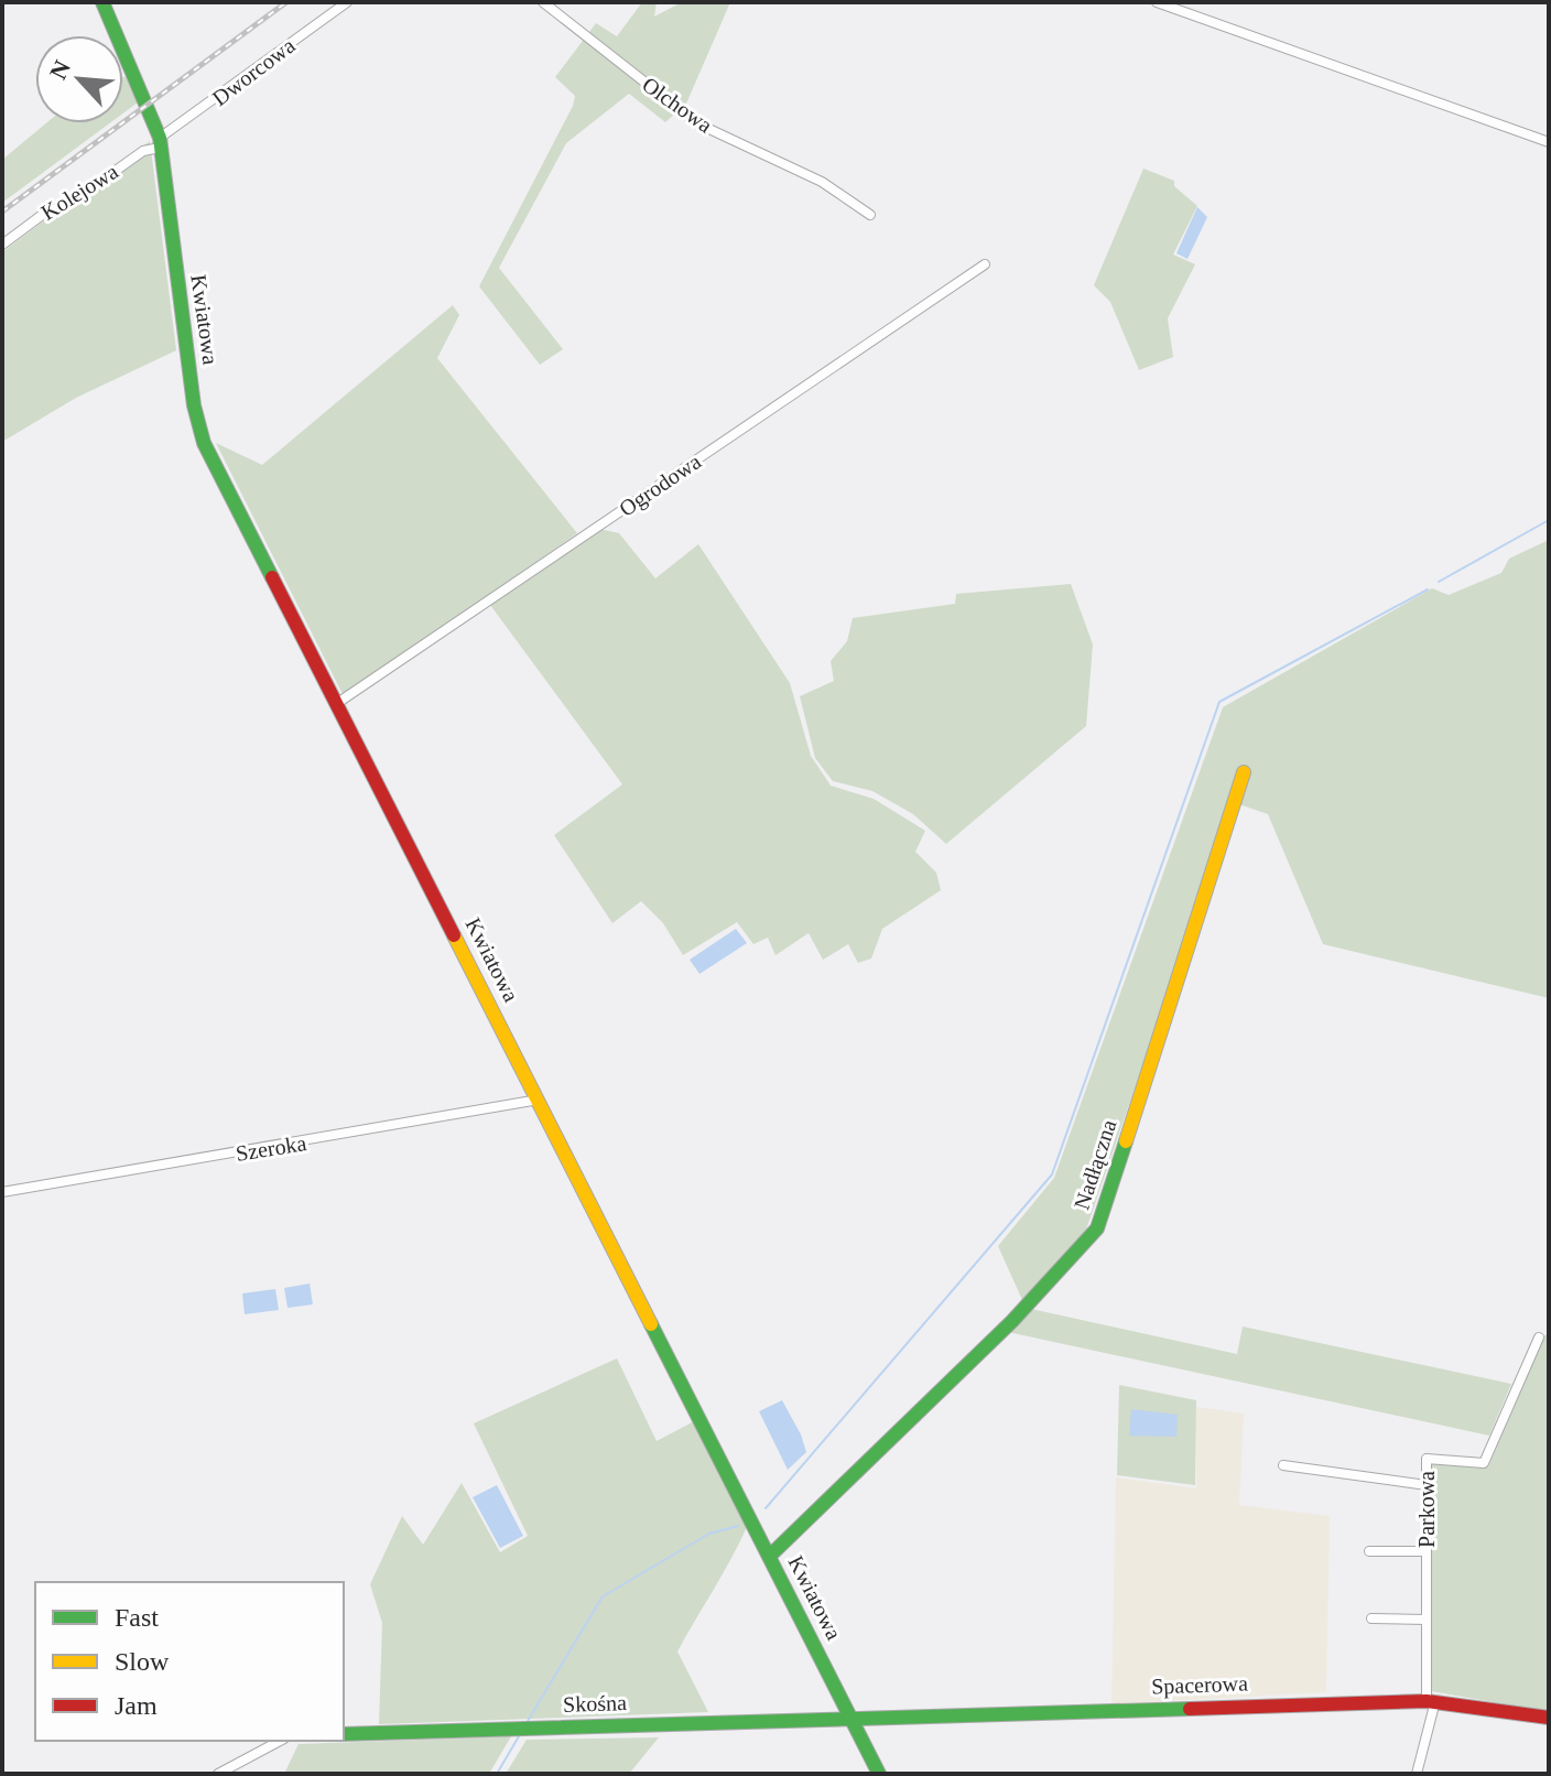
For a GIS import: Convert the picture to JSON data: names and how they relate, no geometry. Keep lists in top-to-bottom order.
{
  "streets": {
    "street": [
      "Dworcowa",
      "Olchowa",
      "Kolejowa",
      "Kwiatowa",
      "Ogrodowa",
      "Szeroka",
      "Nadłączna",
      "Parkowa",
      "Spacerowa",
      "Skośna"
    ]
  },
  "crossings": [
    ["Dworcowa", "Kolejowa"],
    ["Dworcowa", "Kwiatowa"],
    ["Kolejowa", "Kwiatowa"],
    ["Kwiatowa", "Ogrodowa"],
    ["Kwiatowa", "Szeroka"],
    ["Kwiatowa", "Nadłączna"],
    ["Kwiatowa", "Spacerowa"],
    ["Kwiatowa", "Skośna"],
    ["Parkowa", "Spacerowa"],
    ["Spacerowa", "Skośna"]
  ],
  "legend": ["Fast", "Slow", "Jam"],
  "north": "top left"
}
